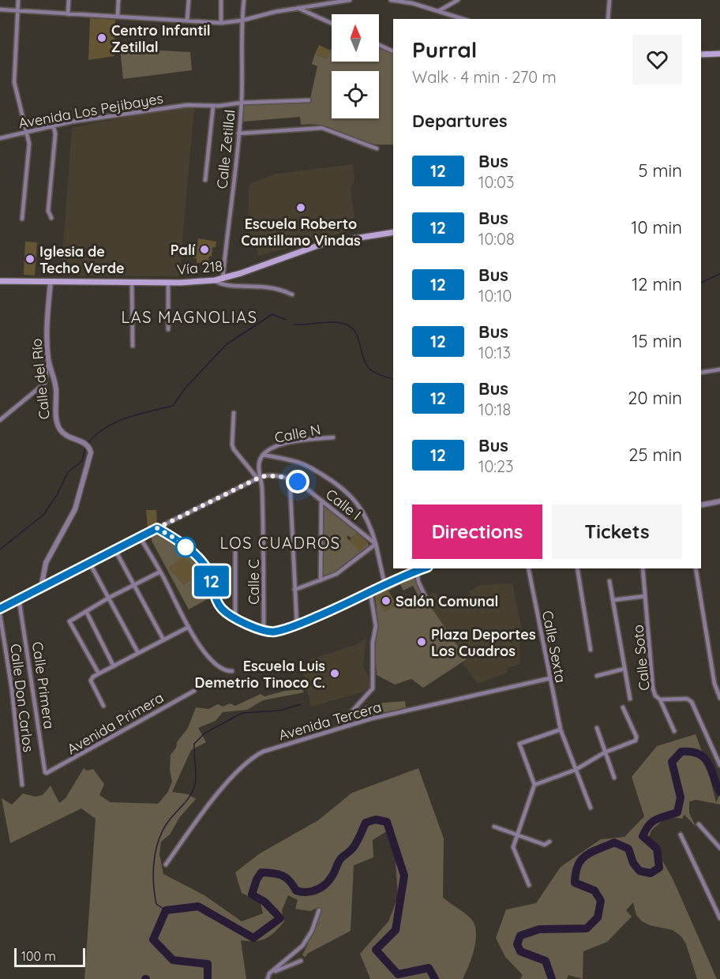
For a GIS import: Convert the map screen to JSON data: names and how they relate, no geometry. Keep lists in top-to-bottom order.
{
  "streets": {
    "main road": ["Vía 218"],
    "street": [
      "Avenida Los Pejibayes",
      "Calle Zetillal",
      "Calle del Río",
      "Calle N",
      "Calle I",
      "Calle C",
      "Calle Sexta",
      "Calle Soto",
      "Calle Primera",
      "Calle Don Carlos",
      "Avenida Tercera",
      "Avenida Primera"
    ]
  },
  "crossings": [
    ["Avenida Los Pejibayes", "Calle Zetillal"],
    ["Calle Zetillal", "Vía 218"],
    ["Vía 218", "Calle del Río"],
    ["Calle N", "Calle I"],
    ["Calle N", "Calle C"],
    ["Calle I", "Calle C"],
    ["Calle Sexta", "Avenida Tercera"],
    ["Calle Primera", "Avenida Primera"]
  ],
  "districts": ["LAS MAGNOLIAS", "LOS CUADROS"],
  "places": [
    "Centro Infantil Zetillal",
    "Escuela Roberto Cantillano Vindas",
    "Palí",
    "Iglesia de Techo Verde",
    "Salón Comunal",
    "Plaza Deportes Los Cuadros",
    "Escuela Luis Demetrio Tinoco C."
  ],
  "lines": ["bus line 12"],
  "scale_bar": "100 m",
  "north": "top",
  "page": {
    "on_map": "12",
    "heading": [
      ["Purral", "Walk · 4 min · 270 m"],
      "Departures"
    ],
    "list": [
      {
        "mark": "12",
        "name": "Bus",
        "note": "10:03",
        "value": "5 min"
      },
      {
        "mark": "12",
        "name": "Bus",
        "note": "10:08",
        "value": "10 min"
      },
      {
        "mark": "12",
        "name": "Bus",
        "note": "10:10",
        "value": "12 min"
      },
      {
        "mark": "12",
        "name": "Bus",
        "note": "10:13",
        "value": "15 min"
      },
      {
        "mark": "12",
        "name": "Bus",
        "note": "10:18",
        "value": "20 min"
      },
      {
        "mark": "12",
        "name": "Bus",
        "note": "10:23",
        "value": "25 min"
      }
    ],
    "buttons": ["Directions", "Tickets"],
    "scale": "100 m"
  }
}
